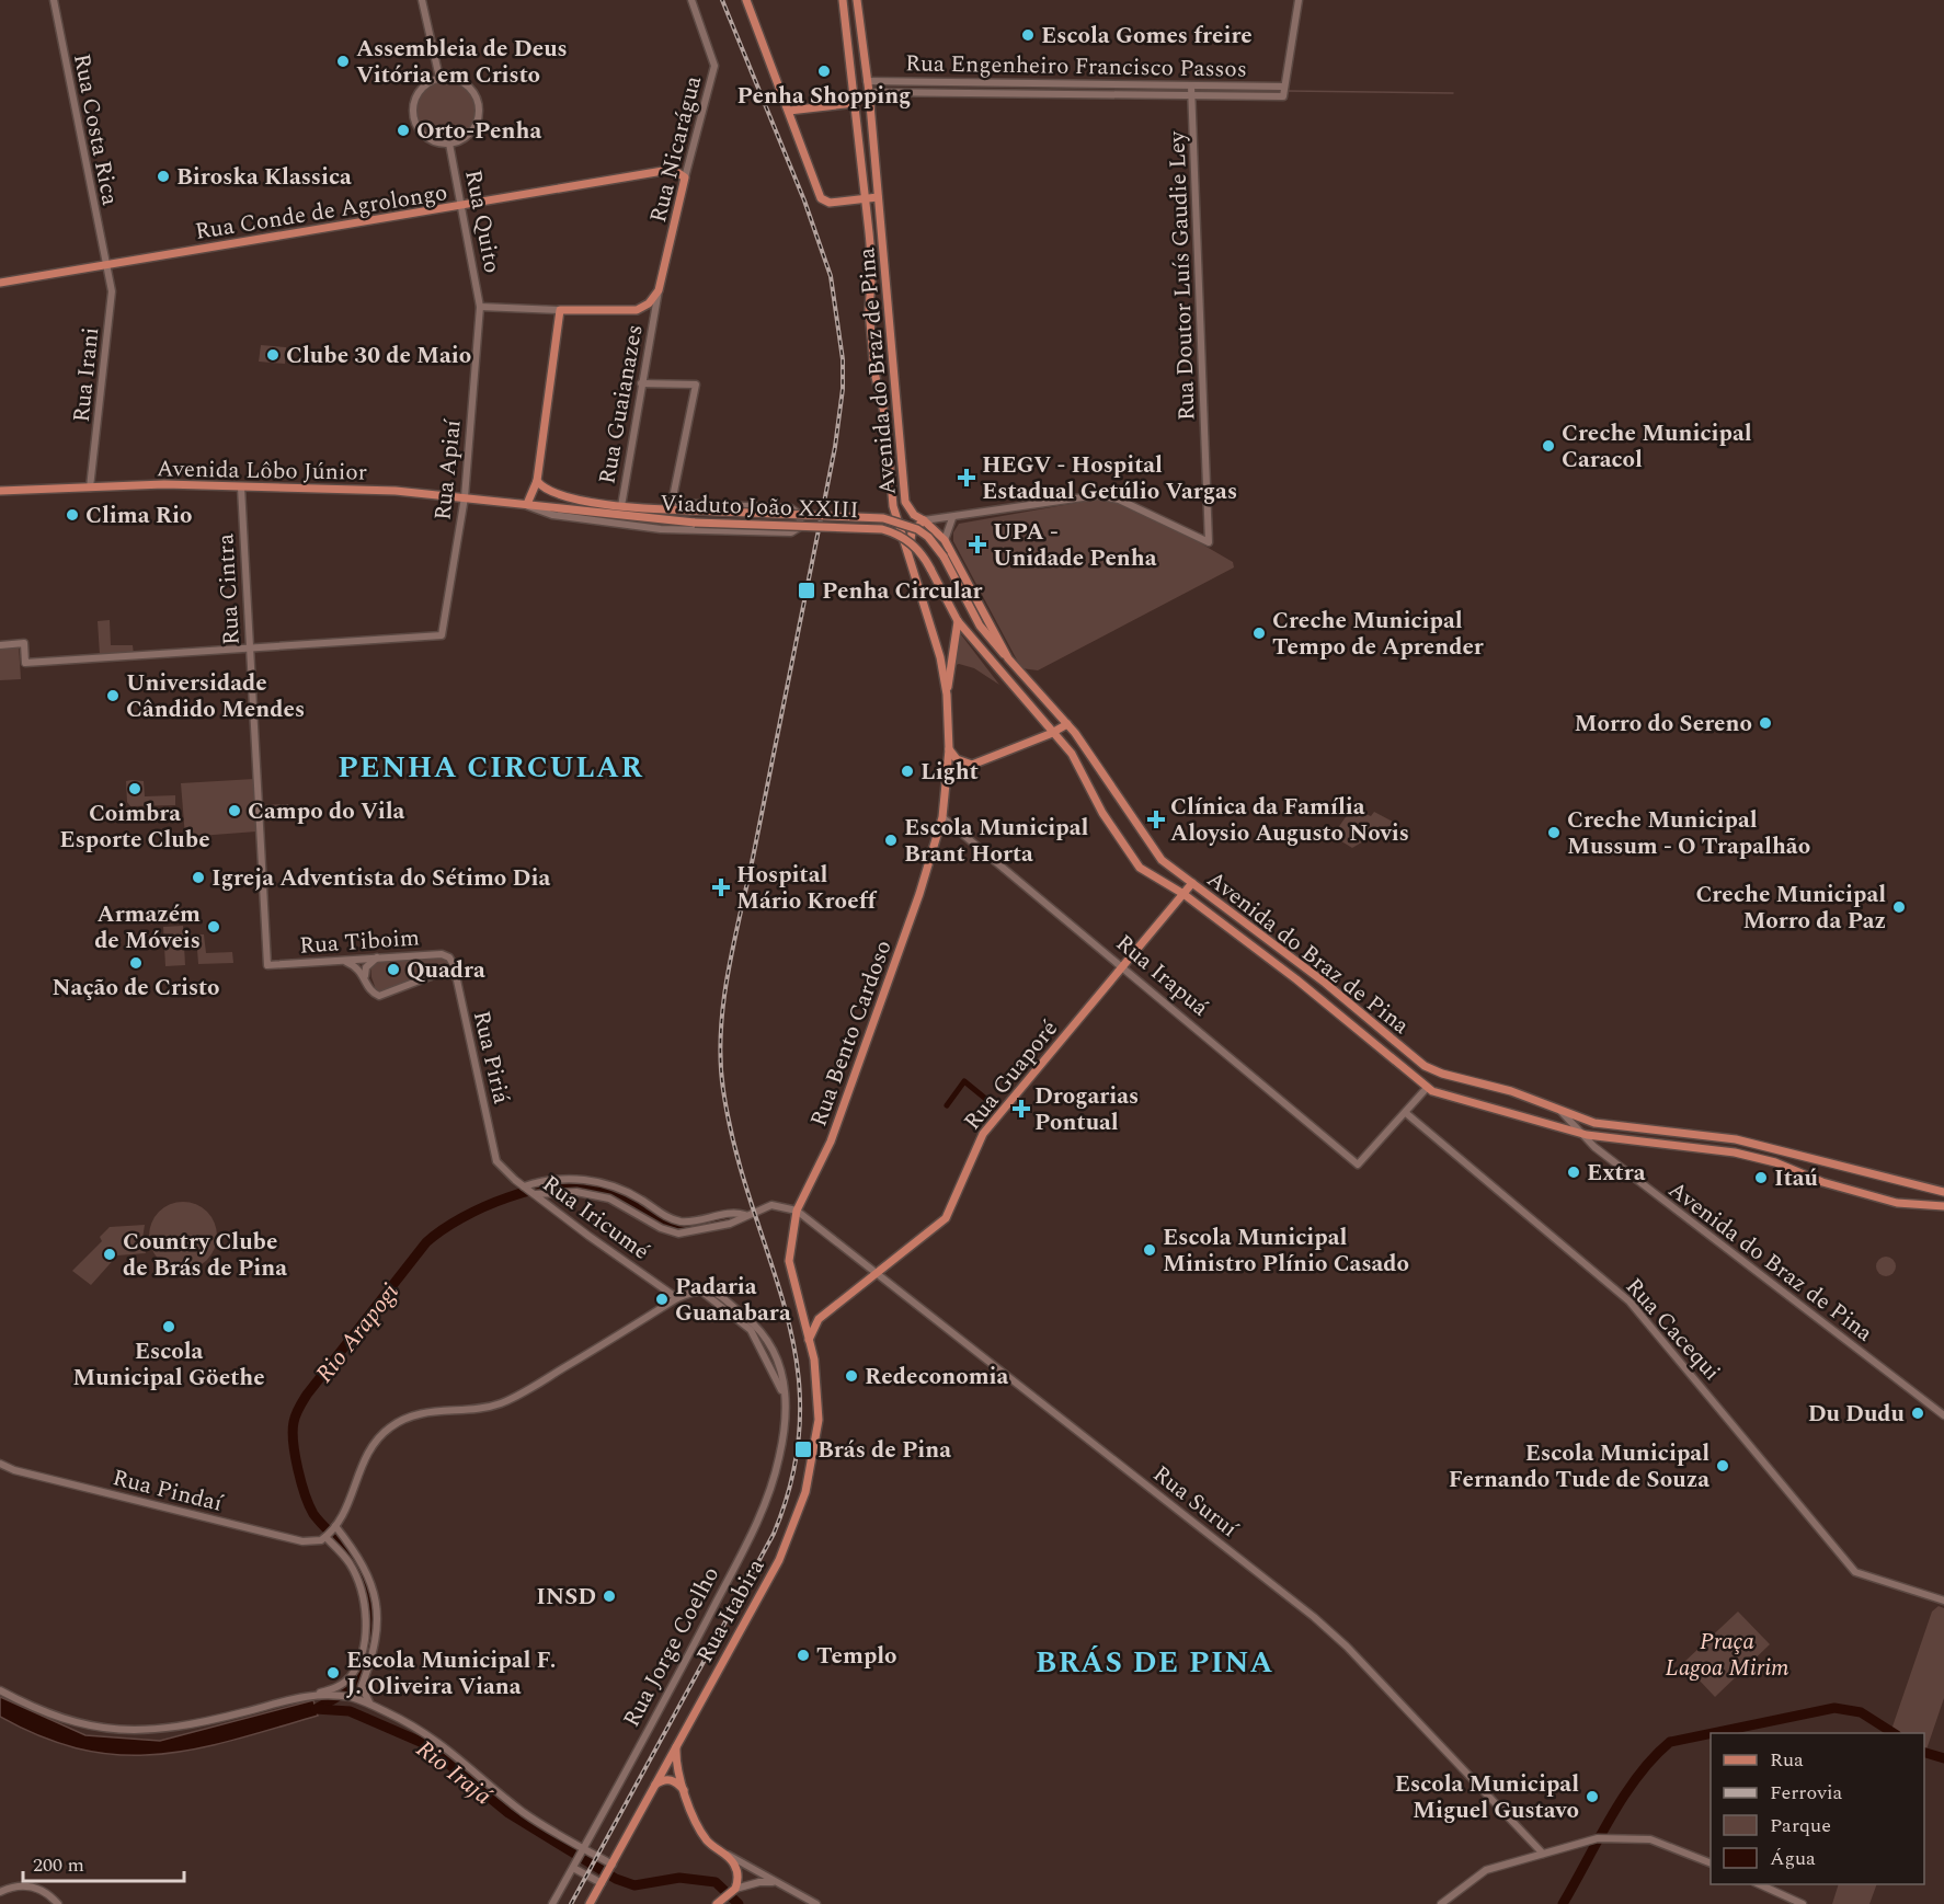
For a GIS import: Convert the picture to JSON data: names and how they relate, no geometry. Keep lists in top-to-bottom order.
{
  "streets": {
    "main road": [
      "Rua Nicarágua",
      "Rua Conde de Agrolongo",
      "Avenida do Braz de Pina",
      "Avenida Lôbo Júnior",
      "Viaduto João XXIII",
      "Rua Bento Cardoso",
      "Rua Guaporé",
      "Rua Itabira"
    ],
    "street": [
      "Rua Engenheiro Francisco Passos",
      "Rua Costa Rica",
      "Rua Quito",
      "Rua Doutor Luís Gaudie Ley",
      "Rua Irani",
      "Rua Guaianazes",
      "Rua Apiaí",
      "Rua Cintra",
      "Rua Tiboim",
      "Rua Irapuá",
      "Rua Piriá",
      "Rua Iricumé",
      "Rua Cacequi",
      "Rua Pindaí",
      "Rua Suruí",
      "Rua Jorge Coelho"
    ]
  },
  "crossings": [
    ["Rua Engenheiro Francisco Passos", "Rua Doutor Luís Gaudie Ley"],
    ["Rua Engenheiro Francisco Passos", "Avenida do Braz de Pina"],
    ["Rua Costa Rica", "Rua Conde de Agrolongo"],
    ["Rua Costa Rica", "Rua Irani"],
    ["Rua Nicarágua", "Rua Conde de Agrolongo"],
    ["Rua Nicarágua", "Rua Guaianazes"],
    ["Rua Conde de Agrolongo", "Rua Quito"],
    ["Rua Conde de Agrolongo", "Rua Irani"],
    ["Rua Quito", "Rua Apiaí"],
    ["Avenida do Braz de Pina", "Viaduto João XXIII"],
    ["Avenida do Braz de Pina", "Rua Bento Cardoso"],
    ["Avenida do Braz de Pina", "Rua Guaporé"],
    ["Rua Irani", "Avenida Lôbo Júnior"],
    ["Rua Guaianazes", "Avenida Lôbo Júnior"],
    ["Avenida Lôbo Júnior", "Rua Apiaí"],
    ["Avenida Lôbo Júnior", "Viaduto João XXIII"],
    ["Avenida Lôbo Júnior", "Rua Cintra"],
    ["Rua Apiaí", "Rua Cintra"],
    ["Rua Cintra", "Rua Tiboim"],
    ["Rua Tiboim", "Rua Piriá"],
    ["Rua Irapuá", "Rua Bento Cardoso"],
    ["Rua Irapuá", "Rua Guaporé"],
    ["Rua Irapuá", "Rua Cacequi"],
    ["Rua Bento Cardoso", "Rua Guaporé"],
    ["Rua Bento Cardoso", "Rua Suruí"],
    ["Rua Bento Cardoso", "Rua Itabira"],
    ["Rua Piriá", "Rua Iricumé"],
    ["Rua Guaporé", "Rua Suruí"],
    ["Rua Guaporé", "Rua Itabira"]
  ],
  "districts": ["PENHA CIRCULAR", "BRÁS DE PINA"],
  "water": ["Rio Arapogi", "Rio Irajá"],
  "parks": ["Praça Lagoa Mirim"],
  "places": {
    "other": [
      "Escola Gomes freire",
      "Assembleia de Deus Vitória em Cristo",
      "Penha Shopping",
      "Orto-Penha",
      "Biroska Klassica",
      "Clube 30 de Maio",
      "Creche Municipal Caracol",
      "Clima Rio",
      "Creche Municipal Tempo de Aprender",
      "Universidade Cândido Mendes",
      "Morro do Sereno",
      "Light",
      "Coimbra Esporte Clube",
      "Campo do Vila",
      "Creche Municipal Mussum - O Trapalhão",
      "Escola Municipal Brant Horta",
      "Igreja Adventista do Sétimo Dia",
      "Creche Municipal Morro da Paz",
      "Armazém de Móveis",
      "Nação de Cristo",
      "Quadra",
      "Extra",
      "Itaú",
      "Escola Municipal Ministro Plínio Casado",
      "Country Clube de Brás de Pina",
      "Padaria Guanabara",
      "Escola Municipal Göethe",
      "Redeconomia",
      "Du Dudu",
      "Escola Municipal Fernando Tude de Souza",
      "INSD",
      "Templo",
      "Escola Municipal F. J. Oliveira Viana",
      "Escola Municipal Miguel Gustavo"
    ],
    "health": [
      "HEGV - Hospital Estadual Getúlio Vargas",
      "UPA - Unidade Penha",
      "Clínica da Família Aloysio Augusto Novis",
      "Hospital Mário Kroeff",
      "Drogarias Pontual"
    ],
    "transit": ["Penha Circular", "Brás de Pina"]
  },
  "legend": [
    "Rua",
    "Ferrovia",
    "Parque",
    "Água"
  ],
  "scale_bar": "200 m"
}
